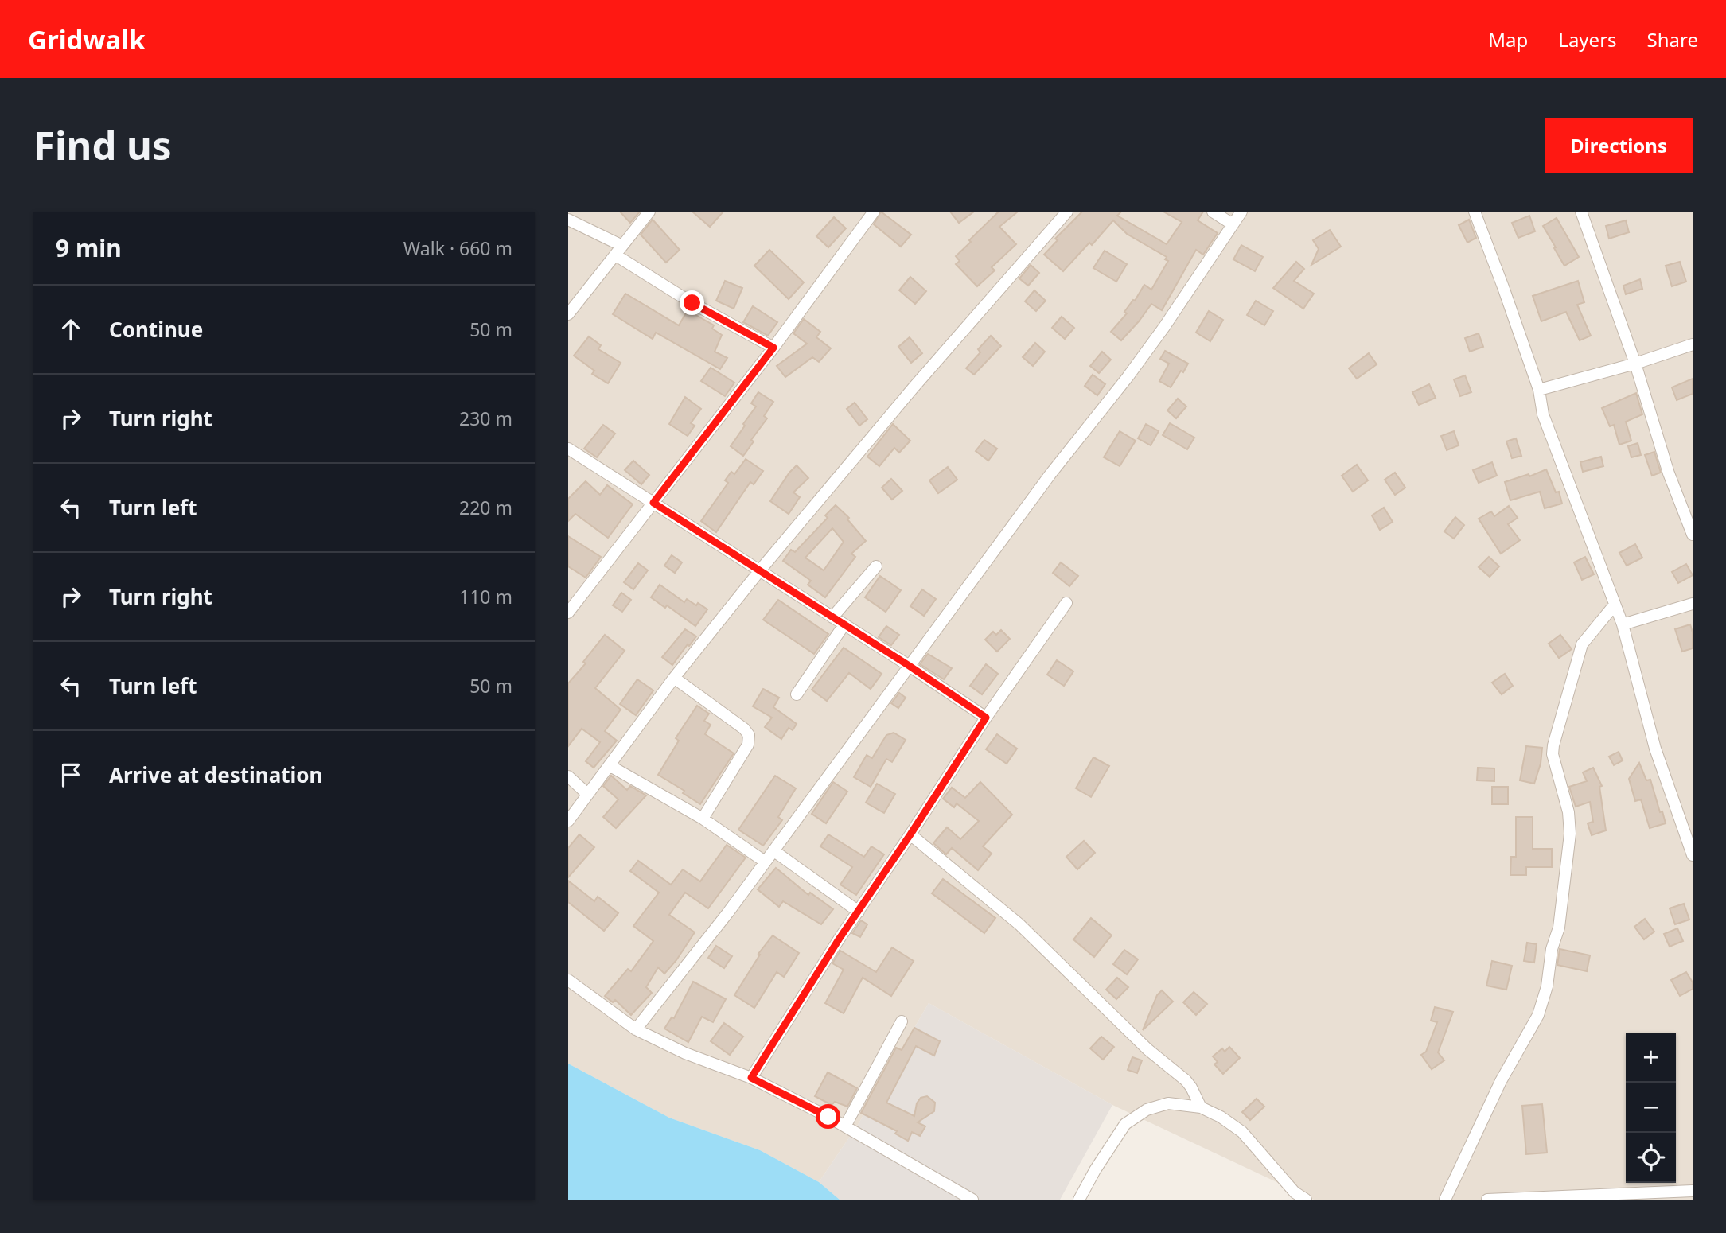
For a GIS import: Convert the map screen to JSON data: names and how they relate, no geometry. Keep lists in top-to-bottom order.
{
  "page": {
    "header": "Gridwalk",
    "nav": ["Map", "Layers", "Share"],
    "buttons": "Directions",
    "title": "Find us",
    "heading": ["9 min", "Walk · 660 m"],
    "list": [
      ["Continue", "50 m"],
      ["Turn right", "230 m"],
      ["Turn left", "220 m"],
      ["Turn right", "110 m"],
      ["Turn left", "50 m"],
      "Arrive at destination"
    ],
    "map_buttons": ["+", "−"]
  }
}
